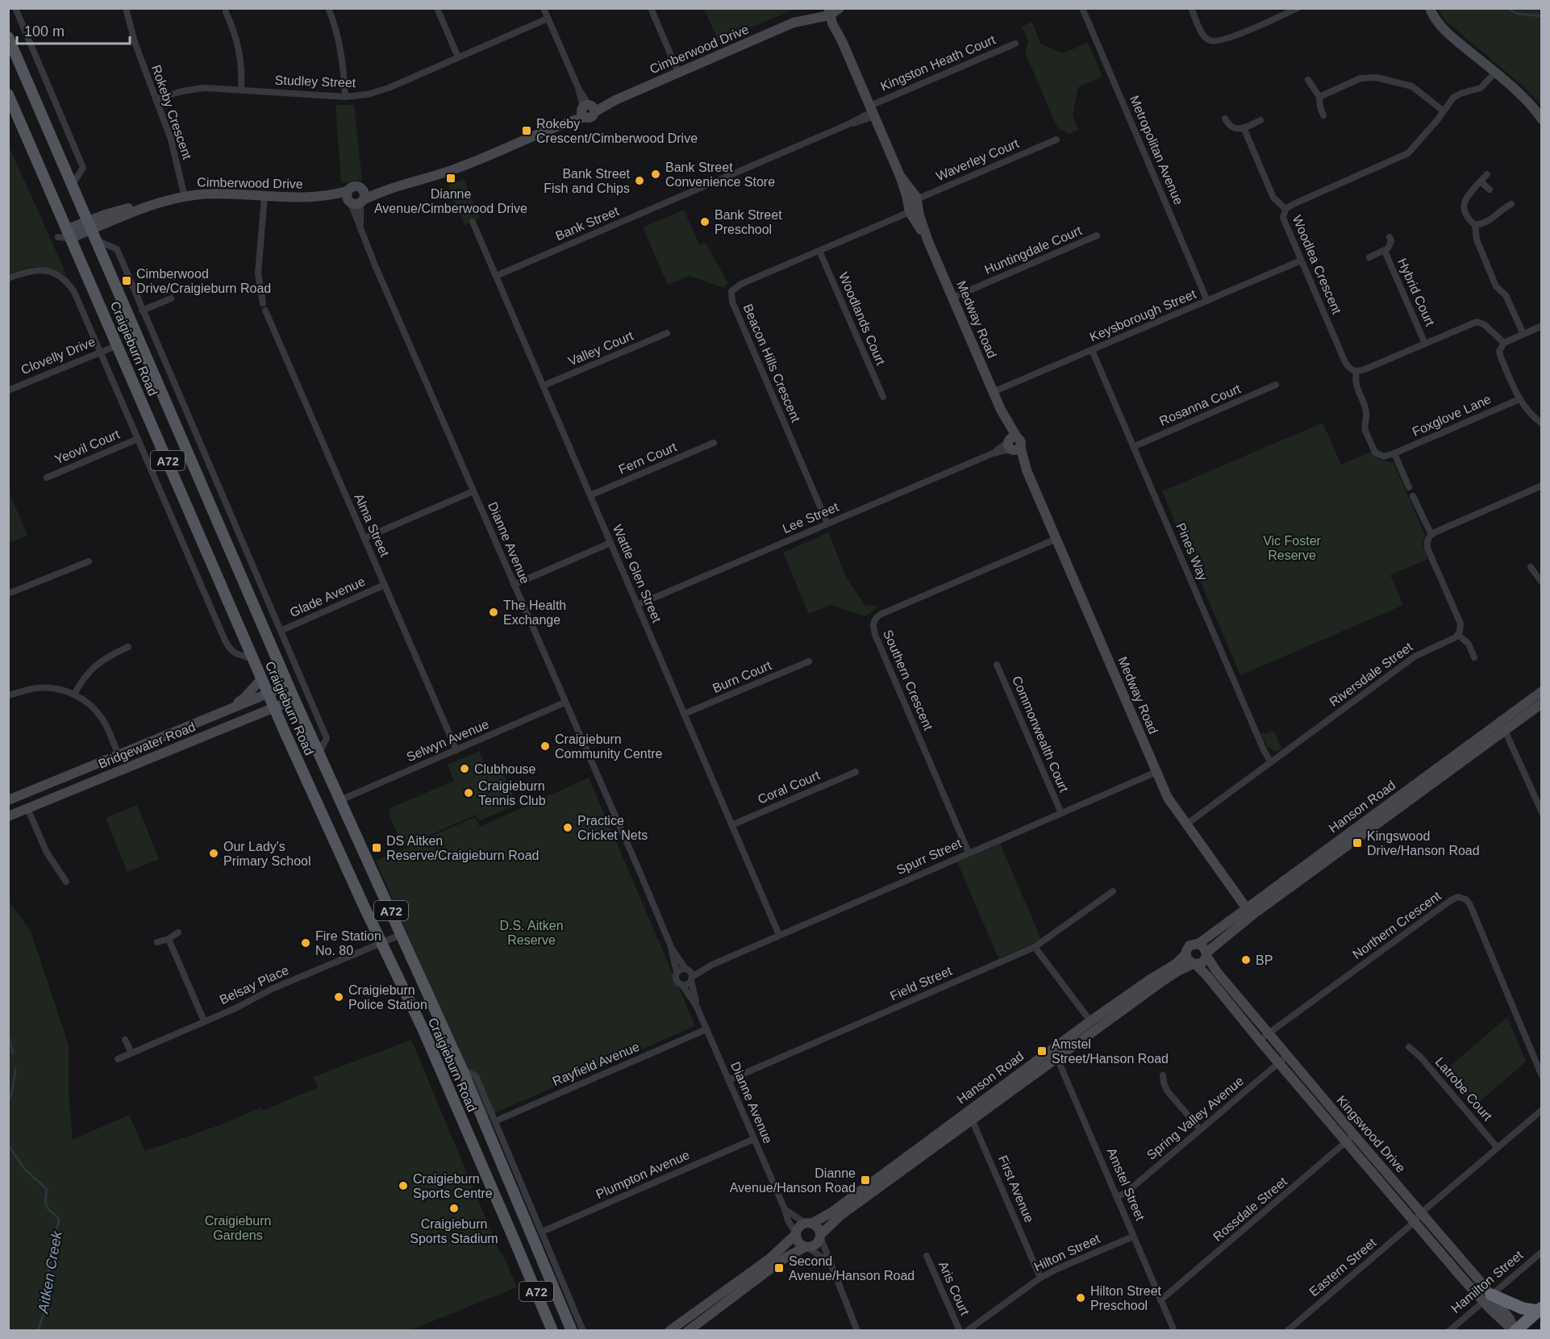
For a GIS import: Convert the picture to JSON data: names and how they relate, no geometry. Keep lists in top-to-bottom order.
{
  "streets": {
    "main road": ["Craigieburn Road", "A72"],
    "street": [
      "Cimberwood Drive",
      "Kingston Heath Court",
      "Studley Street",
      "Rokeby Crescent",
      "Metropolitan Avenue",
      "Waverley Court",
      "Bank Street",
      "Huntingdale Court",
      "Woodlea Crescent",
      "Hybrid Court",
      "Keysborough Street",
      "Woodlands Court",
      "Medway Road",
      "Valley Court",
      "Clovelly Drive",
      "Beacon Hills Crescent",
      "Rosanna Court",
      "Foxglove Lane",
      "Yeovil Court",
      "Fern Court",
      "Lee Street",
      "Alma Street",
      "Dianne Avenue",
      "Pines Way",
      "Wattle Glen Street",
      "Glade Avenue",
      "Riversdale Street",
      "Burn Court",
      "Southern Crescent",
      "Commonwealth Court",
      "Selwyn Avenue",
      "Bridgewater Road",
      "Coral Court",
      "Hanson Road",
      "Spurr Street",
      "Northern Crescent",
      "Field Street",
      "Belsay Place",
      "Rayfield Avenue",
      "Latrobe Court",
      "Spring Valley Avenue",
      "Kingswood Drive",
      "Plumpton Avenue",
      "Amstel Street",
      "First Avenue",
      "Rossdale Street",
      "Hilton Street",
      "Eastern Street",
      "Hamilton Street",
      "Aris Court"
    ]
  },
  "crossings": [
    ["Cimberwood Drive", "Rokeby Crescent"],
    ["Cimberwood Drive", "Medway Road"],
    ["Cimberwood Drive", "Craigieburn Road"],
    ["Cimberwood Drive", "Alma Street"],
    ["Cimberwood Drive", "Dianne Avenue"],
    ["Kingston Heath Court", "Bank Street"],
    ["Kingston Heath Court", "Medway Road"],
    ["Studley Street", "Rokeby Crescent"],
    ["Metropolitan Avenue", "Keysborough Street"],
    ["Waverley Court", "Medway Road"],
    ["Waverley Court", "Beacon Hills Crescent"],
    ["Bank Street", "Medway Road"],
    ["Bank Street", "Wattle Glen Street"],
    ["Huntingdale Court", "Medway Road"],
    ["Woodlea Crescent", "Keysborough Street"],
    ["Keysborough Street", "Medway Road"],
    ["Keysborough Street", "Pines Way"],
    ["Woodlands Court", "Beacon Hills Crescent"],
    ["Medway Road", "Beacon Hills Crescent"],
    ["Medway Road", "Lee Street"],
    ["Medway Road", "Riversdale Street"],
    ["Medway Road", "Southern Crescent"],
    ["Medway Road", "Hanson Road"],
    ["Medway Road", "Spurr Street"],
    ["Craigieburn Road", "Clovelly Drive"],
    ["Craigieburn Road", "Glade Avenue"],
    ["Craigieburn Road", "Selwyn Avenue"],
    ["Craigieburn Road", "Bridgewater Road"],
    ["Craigieburn Road", "Belsay Place"],
    ["Craigieburn Road", "Rayfield Avenue"],
    ["Craigieburn Road", "Plumpton Avenue"],
    ["Valley Court", "Wattle Glen Street"],
    ["Beacon Hills Crescent", "Lee Street"],
    ["Rosanna Court", "Pines Way"],
    ["Fern Court", "Wattle Glen Street"],
    ["Lee Street", "Wattle Glen Street"],
    ["Alma Street", "Glade Avenue"],
    ["Alma Street", "Selwyn Avenue"],
    ["Dianne Avenue", "Selwyn Avenue"],
    ["Dianne Avenue", "Hanson Road"],
    ["Dianne Avenue", "Spurr Street"],
    ["Dianne Avenue", "Field Street"],
    ["Dianne Avenue", "Rayfield Avenue"],
    ["Dianne Avenue", "Plumpton Avenue"],
    ["Pines Way", "Riversdale Street"],
    ["Wattle Glen Street", "Burn Court"],
    ["Wattle Glen Street", "Coral Court"],
    ["Wattle Glen Street", "Spurr Street"],
    ["Southern Crescent", "Spurr Street"],
    ["Commonwealth Court", "Spurr Street"],
    ["Hanson Road", "Kingswood Drive"],
    ["Hanson Road", "Amstel Street"],
    ["Hanson Road", "First Avenue"],
    ["Northern Crescent", "Kingswood Drive"],
    ["Spring Valley Avenue", "Kingswood Drive"],
    ["Spring Valley Avenue", "Amstel Street"],
    ["Kingswood Drive", "Rossdale Street"],
    ["Kingswood Drive", "Eastern Street"],
    ["Kingswood Drive", "Hamilton Street"],
    ["Amstel Street", "Rossdale Street"],
    ["Amstel Street", "Hilton Street"],
    ["First Avenue", "Hilton Street"]
  ],
  "water": ["Aitken Creek"],
  "parks": ["Vic Foster Reserve", "D.S. Aitken Reserve", "Craigieburn Gardens"],
  "places": {
    "transit": [
      "Rokeby Crescent/Cimberwood Drive",
      "Dianne Avenue/Cimberwood Drive",
      "Cimberwood Drive/Craigieburn Road",
      "Kingswood Drive/Hanson Road",
      "DS Aitken Reserve/Craigieburn Road",
      "Amstel Street/Hanson Road",
      "Dianne Avenue/Hanson Road",
      "Second Avenue/Hanson Road"
    ],
    "other": [
      "Bank Street Convenience Store",
      "Bank Street Fish and Chips",
      "Bank Street Preschool",
      "The Health Exchange",
      "Craigieburn Community Centre",
      "Clubhouse",
      "Craigieburn Tennis Club",
      "Practice Cricket Nets",
      "Our Lady's Primary School",
      "Fire Station No. 80",
      "BP",
      "Craigieburn Police Station",
      "Craigieburn Sports Centre",
      "Craigieburn Sports Stadium",
      "Hilton Street Preschool"
    ]
  },
  "scale_bar": "100 m"
}
